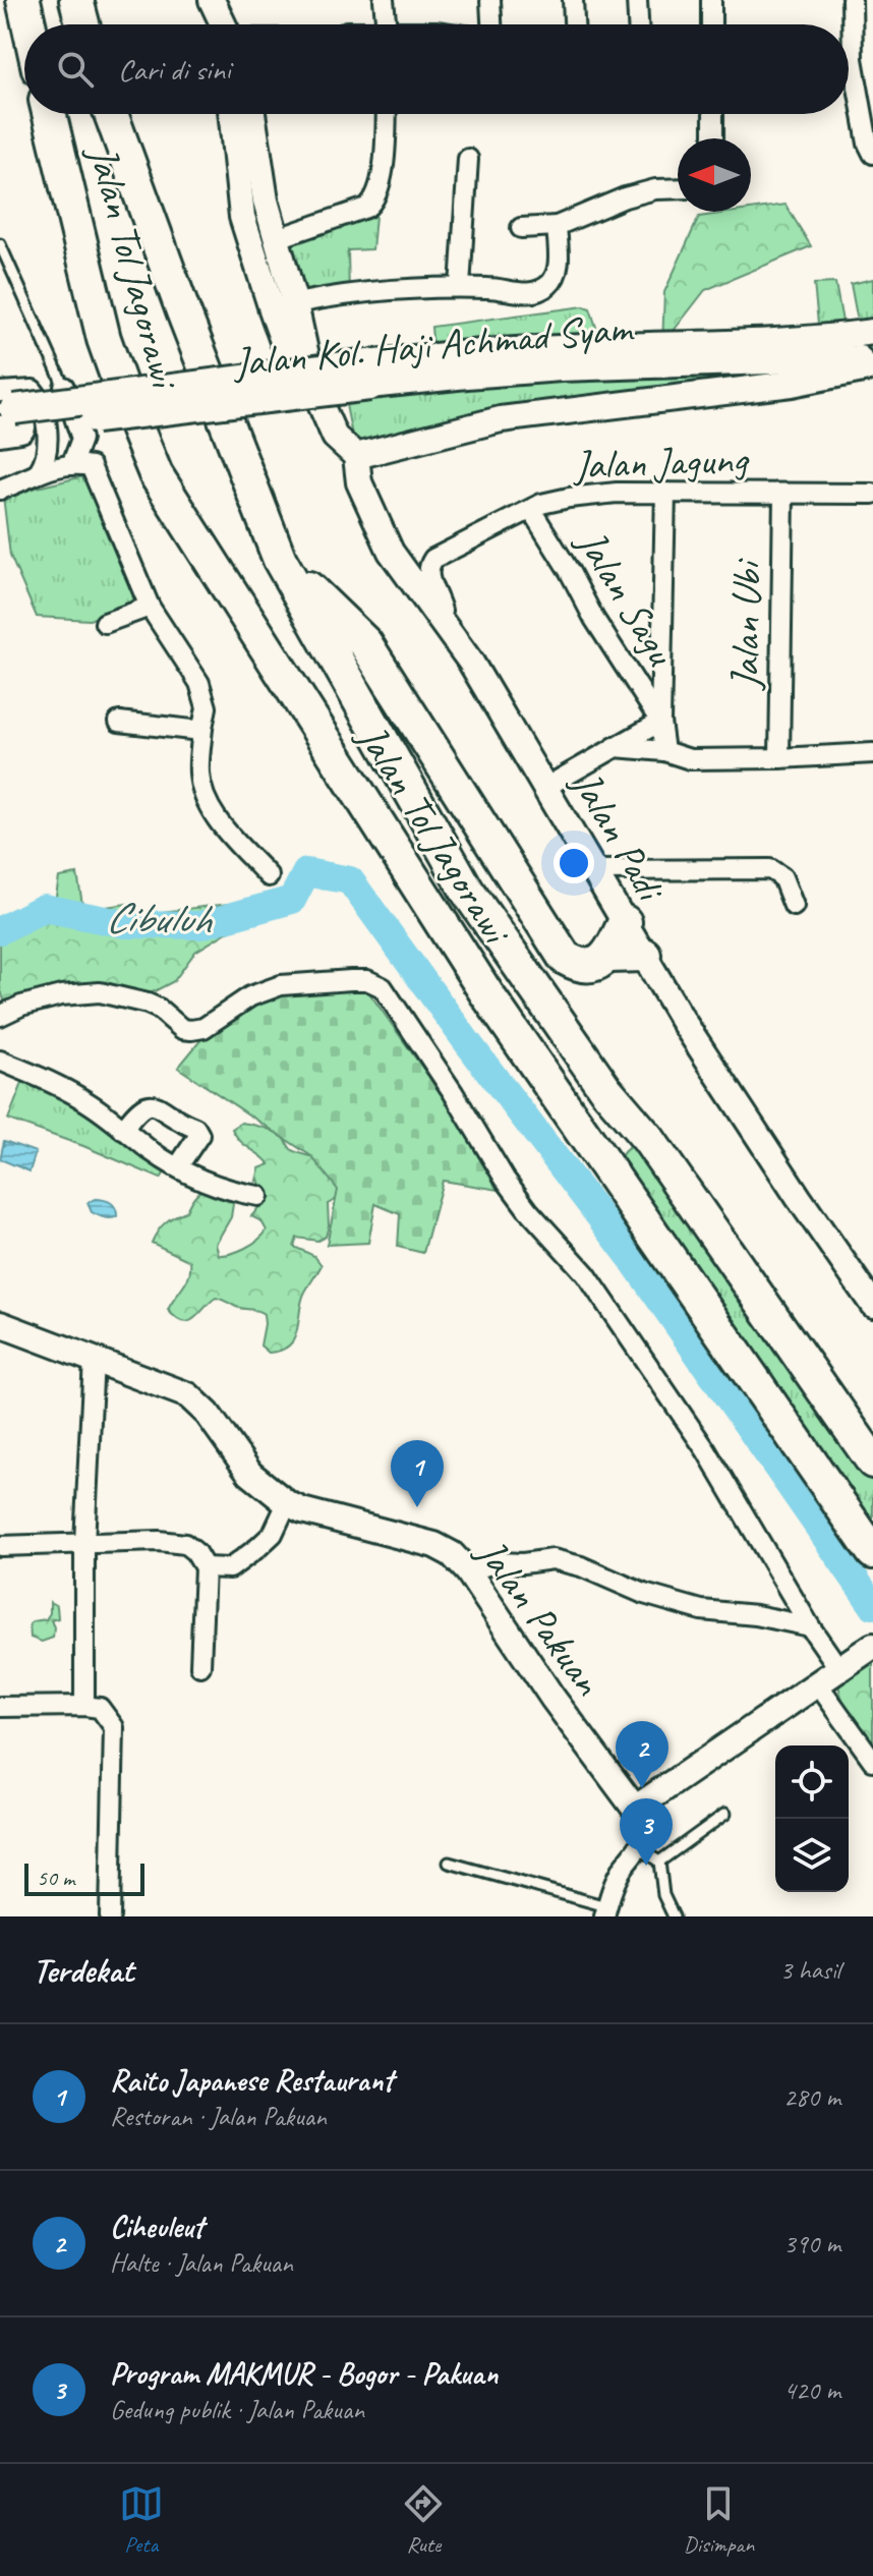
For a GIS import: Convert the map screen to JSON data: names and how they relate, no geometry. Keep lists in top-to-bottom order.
{
  "streets": {
    "highway": ["Jalan Tol Jagorawi"],
    "main road": ["Jalan Kol. Haji Achmad Syam"],
    "street": [
      "Jalan Jagung",
      "Jalan Sagu",
      "Jalan Ubi",
      "Jalan Padi",
      "Jalan Pakuan"
    ]
  },
  "crossings": [
    ["Jalan Jagung", "Jalan Sagu"],
    ["Jalan Jagung", "Jalan Ubi"],
    ["Jalan Jagung", "Jalan Padi"]
  ],
  "water": ["Cibuluh"],
  "scale_bar": "50 m",
  "north": "left",
  "page": {
    "search": "Cari di sini",
    "pins": ["1", "2", "3"],
    "scale": "50 m",
    "heading": ["Terdekat", "3 hasil"],
    "list": [
      {
        "mark": "1",
        "name": "Raito Japanese Restaurant",
        "note": "Restoran · Jalan Pakuan",
        "value": "280 m"
      },
      {
        "mark": "2",
        "name": "Ciheuleut",
        "note": "Halte · Jalan Pakuan",
        "value": "390 m"
      },
      {
        "mark": "3",
        "name": "Program MAKMUR - Bogor - Pakuan",
        "note": "Gedung publik · Jalan Pakuan",
        "value": "420 m"
      }
    ],
    "nav": ["Peta", "Rute", "Disimpan"]
  }
}
